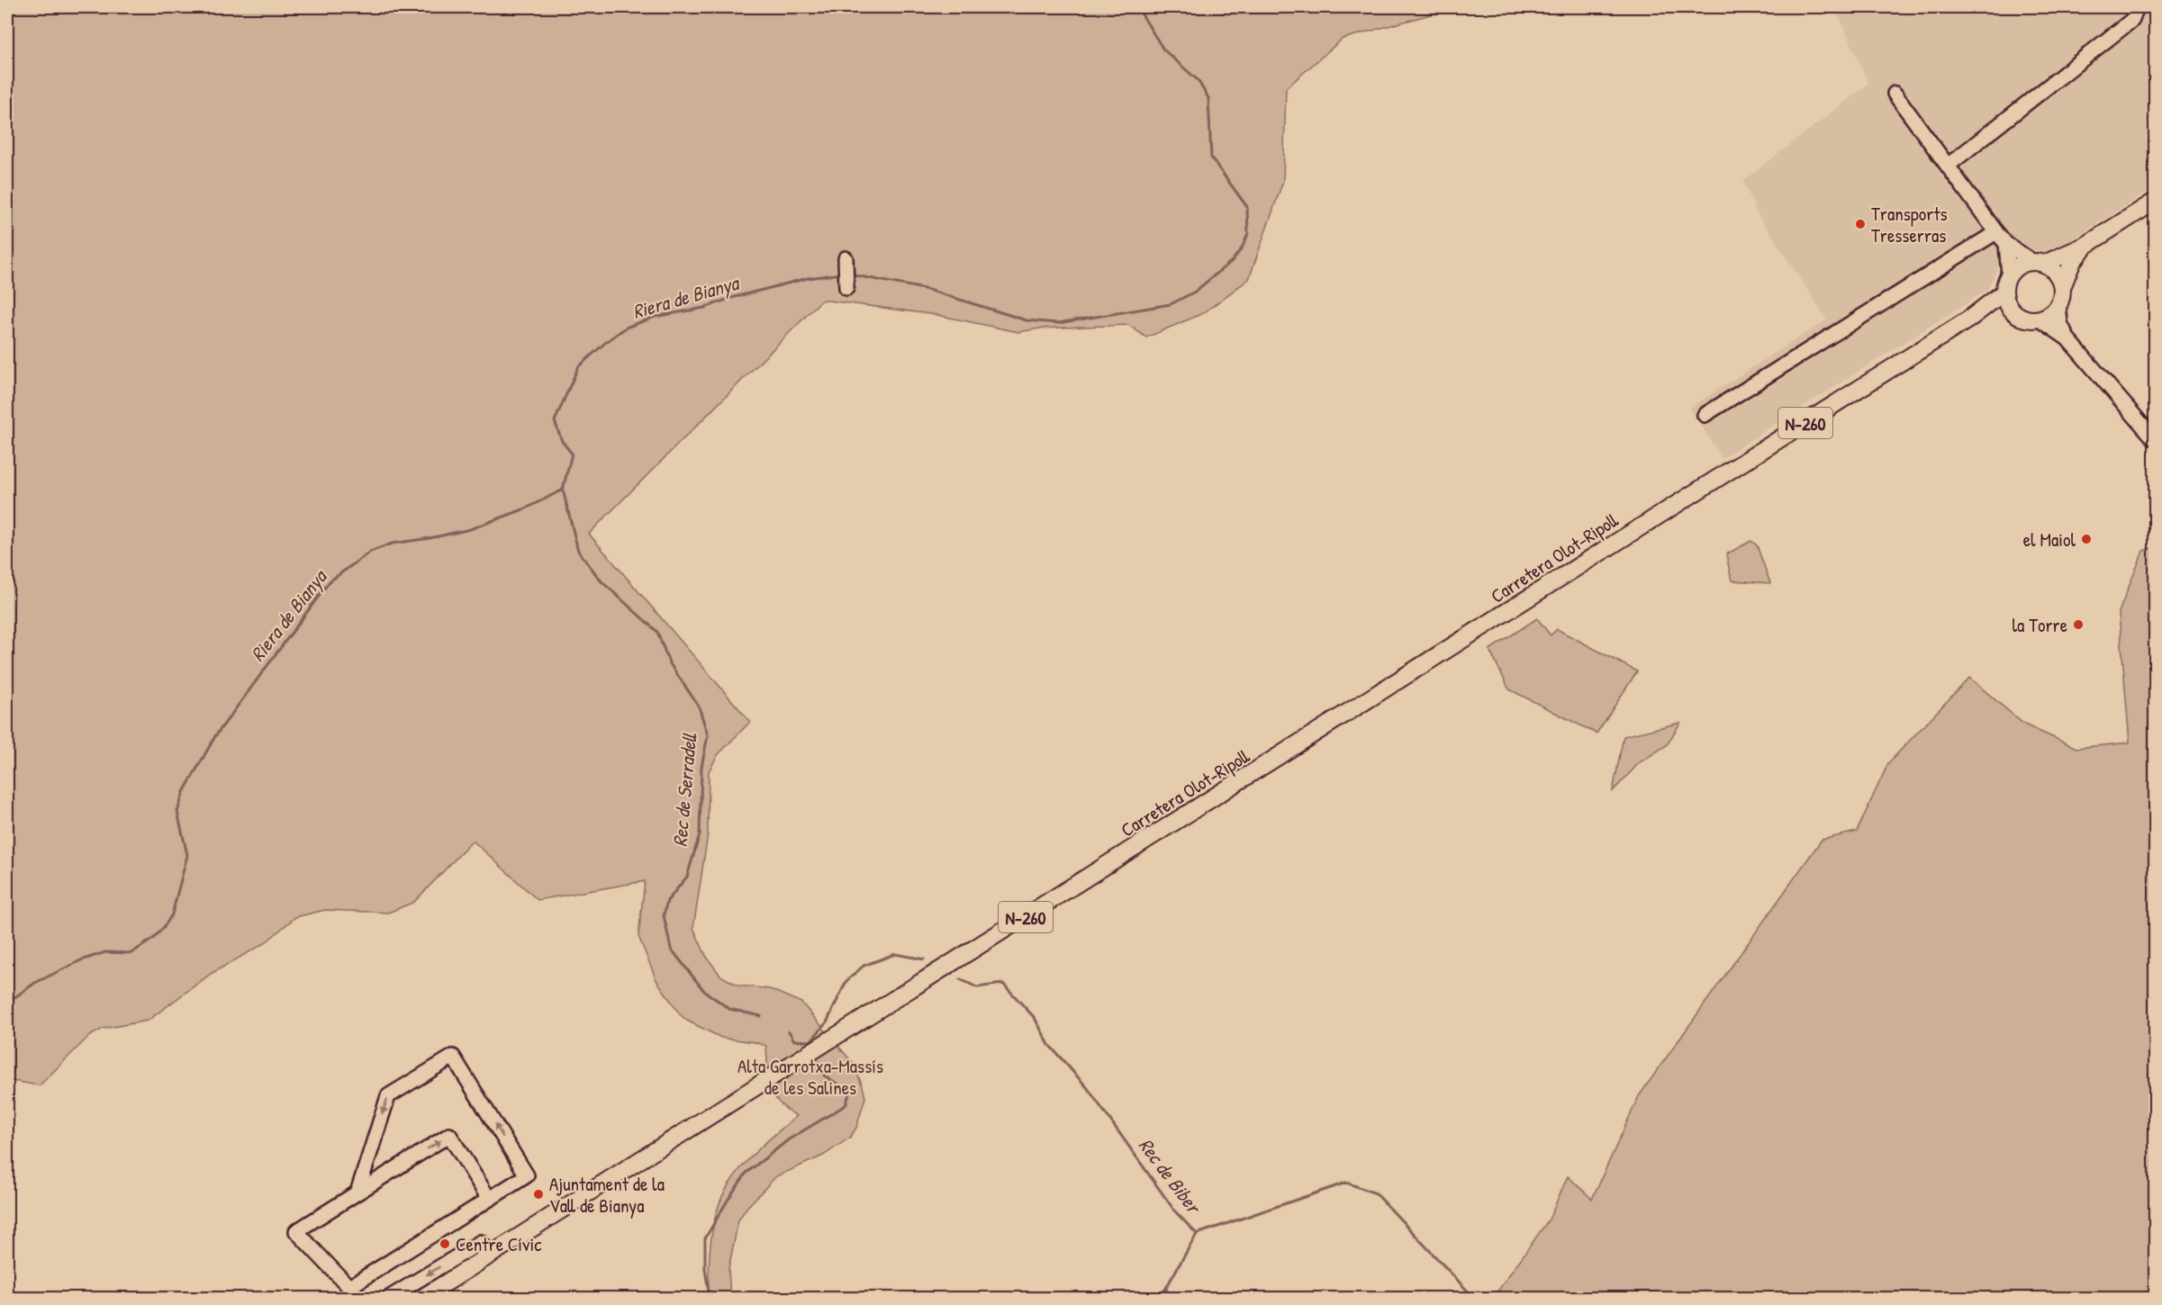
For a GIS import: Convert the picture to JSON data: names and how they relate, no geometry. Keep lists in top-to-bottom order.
{
  "streets": {
    "main road": ["N-260", "Carretera Olot-Ripoll"]
  },
  "crossings": [
    ["N-260", "Carretera Olot-Ripoll"]
  ],
  "water": ["Riera de Bianya", "Rec de Serradell", "Rec de Biber"],
  "parks": ["Alta Garrotxa-Massís de les Salines"],
  "places": [
    "Transports Tresserras",
    "el Maiol",
    "la Torre",
    "Ajuntament de la Vall de Bianya",
    "Centre Cívic"
  ]
}
